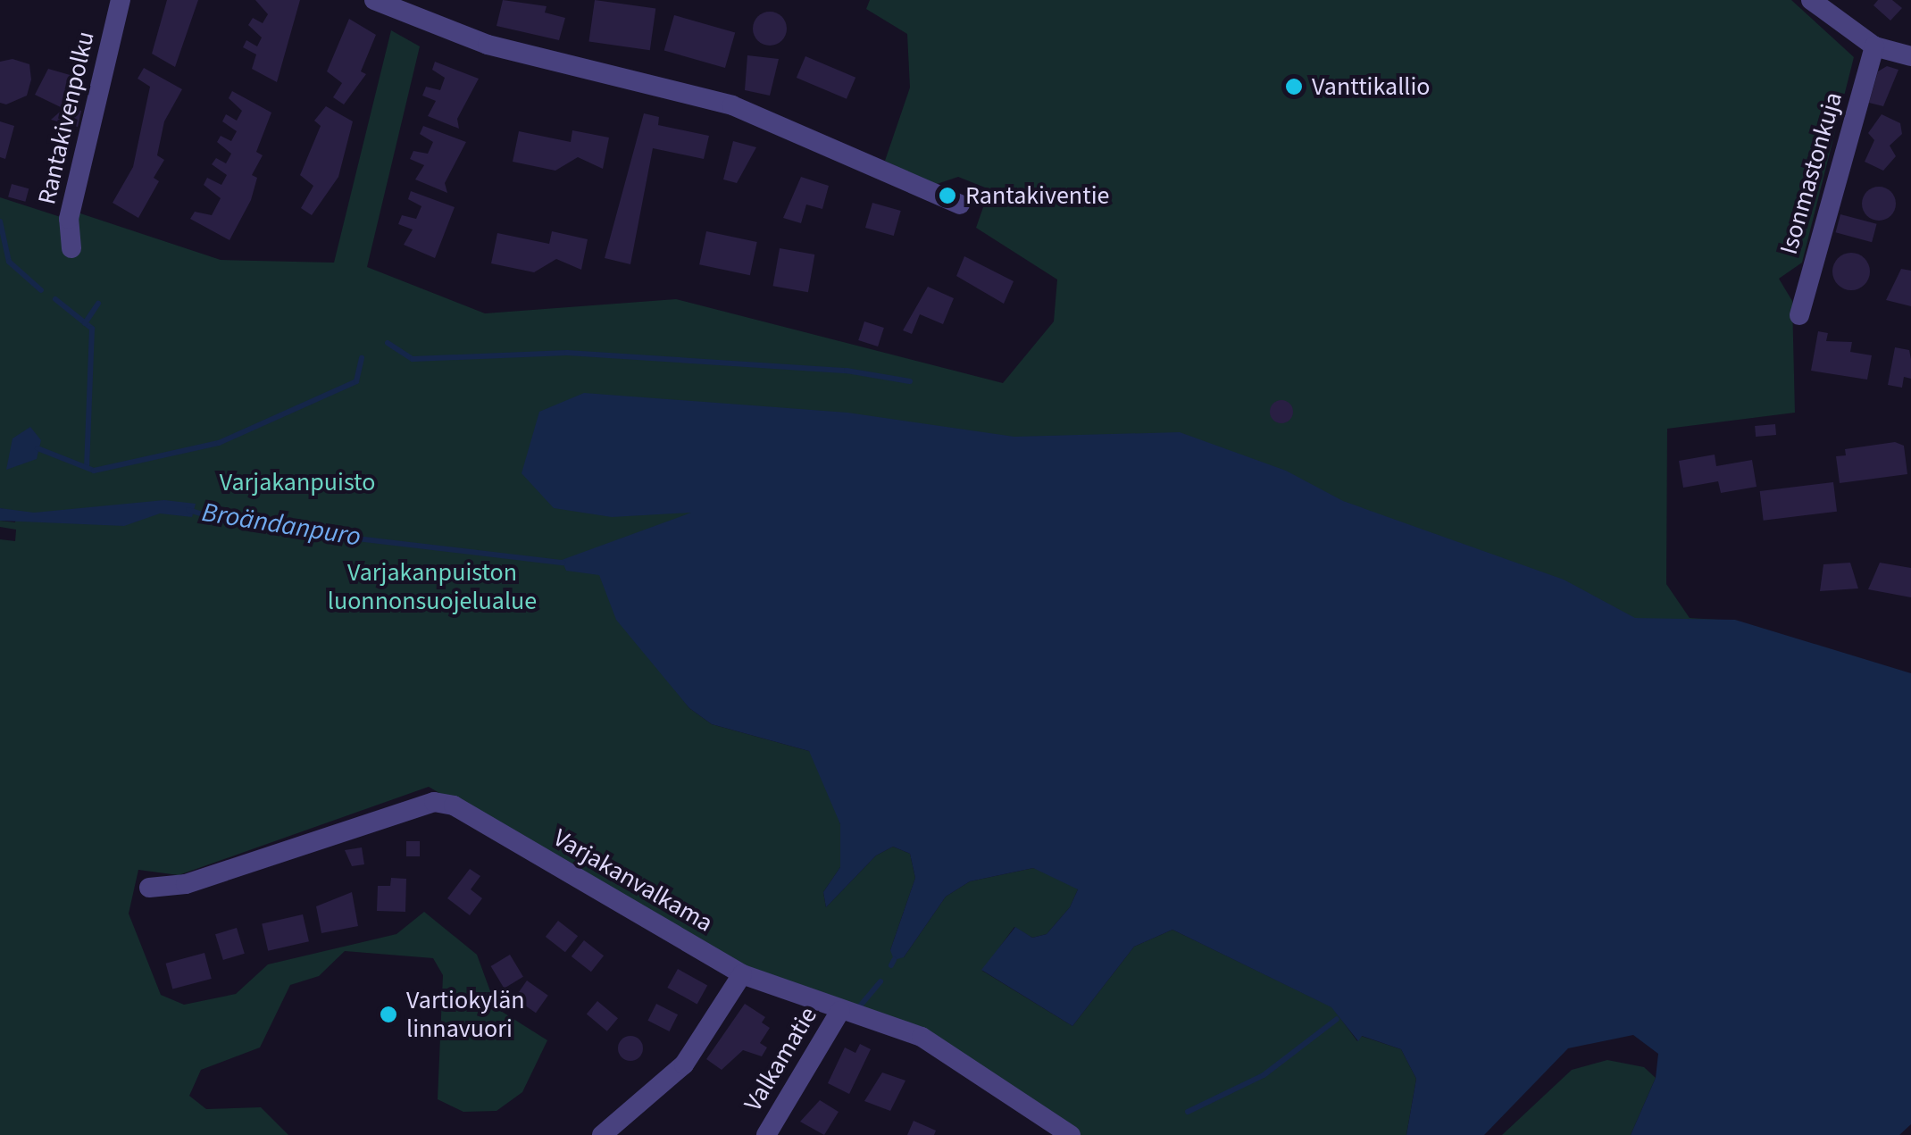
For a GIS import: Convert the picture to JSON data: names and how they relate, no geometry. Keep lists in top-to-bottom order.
{
  "streets": {
    "street": [
      "Rantakivenpolku",
      "Isonmastonkuja",
      "Varjakanvalkama",
      "Valkamatie"
    ]
  },
  "crossings": [
    ["Varjakanvalkama", "Valkamatie"]
  ],
  "water": ["Broändanpuro"],
  "parks": ["Varjakanpuisto", "Varjakanpuiston luonnonsuojelualue"],
  "places": ["Vanttikallio", "Rantakiventie", "Vartiokylän linnavuori"]
}
